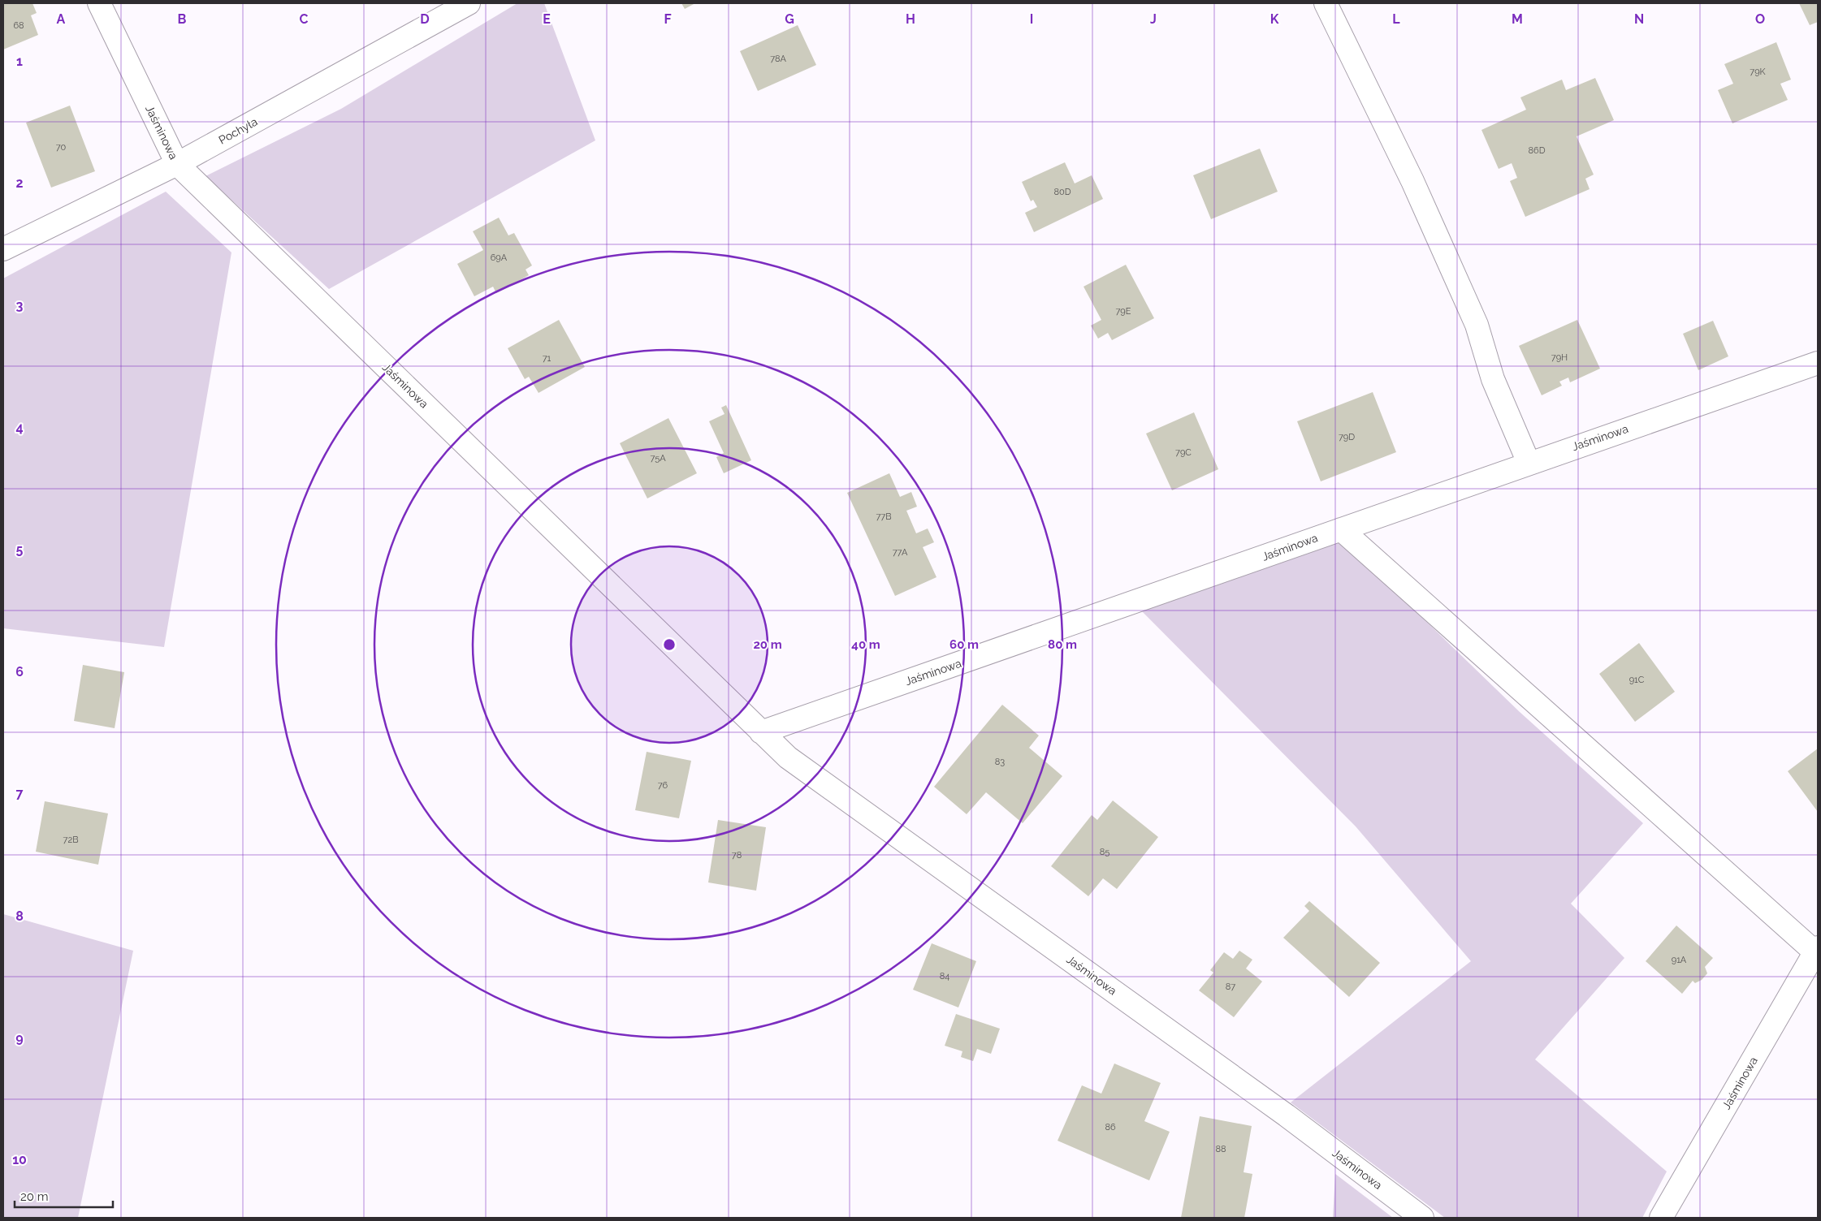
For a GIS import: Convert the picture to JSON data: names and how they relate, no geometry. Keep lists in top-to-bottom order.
{
  "streets": {
    "street": ["Pochyła", "Jaśminowa"]
  },
  "crossings": [
    ["Pochyła", "Jaśminowa"]
  ],
  "house_numbers": [
    "68",
    "78A",
    "79K",
    "70",
    "86D",
    "80D",
    "69A",
    "79E",
    "79H",
    "71",
    "79D",
    "79C",
    "75A",
    "77B",
    "77A",
    "91C",
    "83",
    "76",
    "72B",
    "85",
    "78",
    "91A",
    "84",
    "87",
    "86",
    "88"
  ],
  "scale_bar": "20 m",
  "grid": {
    "columns": [
      "A",
      "B",
      "C",
      "D",
      "E",
      "F",
      "G",
      "H",
      "I",
      "J",
      "K",
      "L",
      "M",
      "N",
      "O"
    ],
    "rows": [
      "1",
      "2",
      "3",
      "4",
      "5",
      "6",
      "7",
      "8",
      "9",
      "10"
    ]
  },
  "rings": [
    "20 m",
    "40 m",
    "60 m",
    "80 m"
  ]
}
